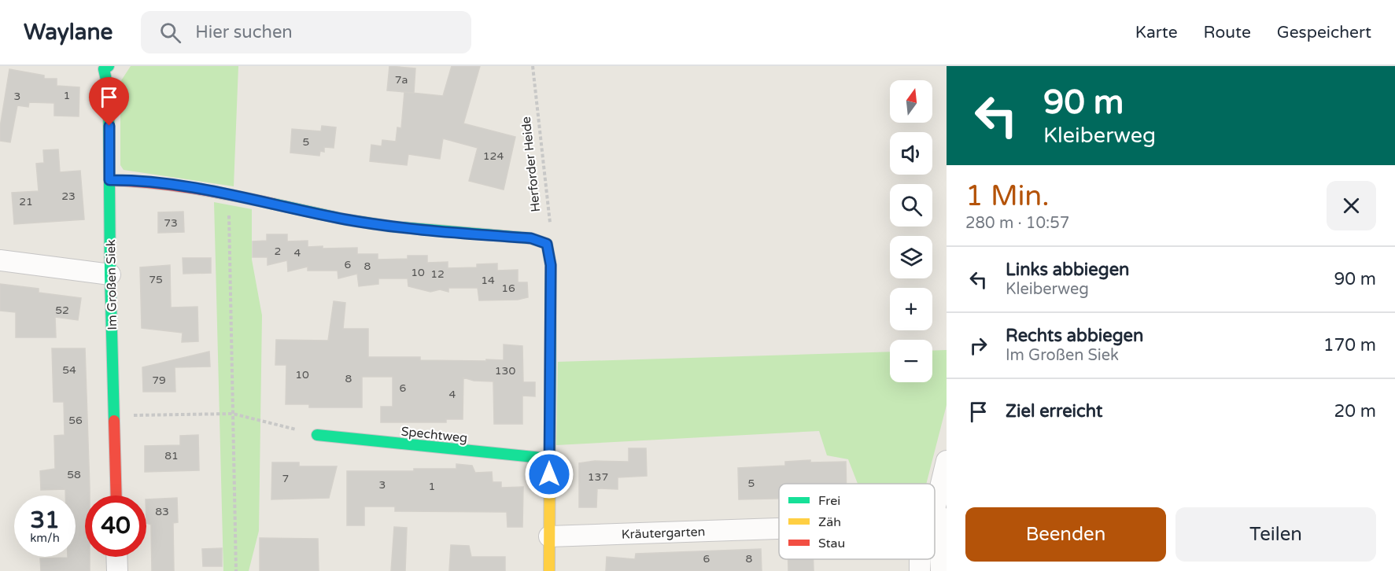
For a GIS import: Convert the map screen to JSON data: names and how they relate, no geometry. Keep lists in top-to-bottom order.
{
  "streets": {
    "street": ["Im Großen Siek", "Spechtweg", "Kräutergarten"],
    "path": ["Herforder Heide"]
  },
  "house_numbers": [
    "7a",
    "1",
    "3",
    "5",
    "124",
    "23",
    "21",
    "73",
    "2",
    "4",
    "6",
    "8",
    "10",
    "12",
    "75",
    "14",
    "16",
    "52",
    "54",
    "130",
    "10",
    "8",
    "79",
    "6",
    "4",
    "56",
    "81",
    "58",
    "137",
    "7",
    "5",
    "3",
    "1",
    "83",
    "6",
    "8"
  ],
  "legend": ["Frei", "Zäh", "Stau"],
  "north": "top",
  "page": {
    "header": "Waylane",
    "search": "Hier suchen",
    "nav": ["Karte", "Route", "Gespeichert"],
    "turn": ["90 m", "Kleiberweg"],
    "map_buttons": ["+", "−"],
    "heading": ["1 Min.", "280 m · 10:57"],
    "list": [
      {
        "name": "Links abbiegen",
        "note": "Kleiberweg",
        "value": "90 m"
      },
      {
        "name": "Rechts abbiegen",
        "note": "Im Großen Siek",
        "value": "170 m"
      },
      {
        "name": "Ziel erreicht",
        "value": "20 m"
      }
    ],
    "speed": "31 km/h",
    "limit": "40",
    "buttons": ["Beenden", "Teilen"]
  }
}
